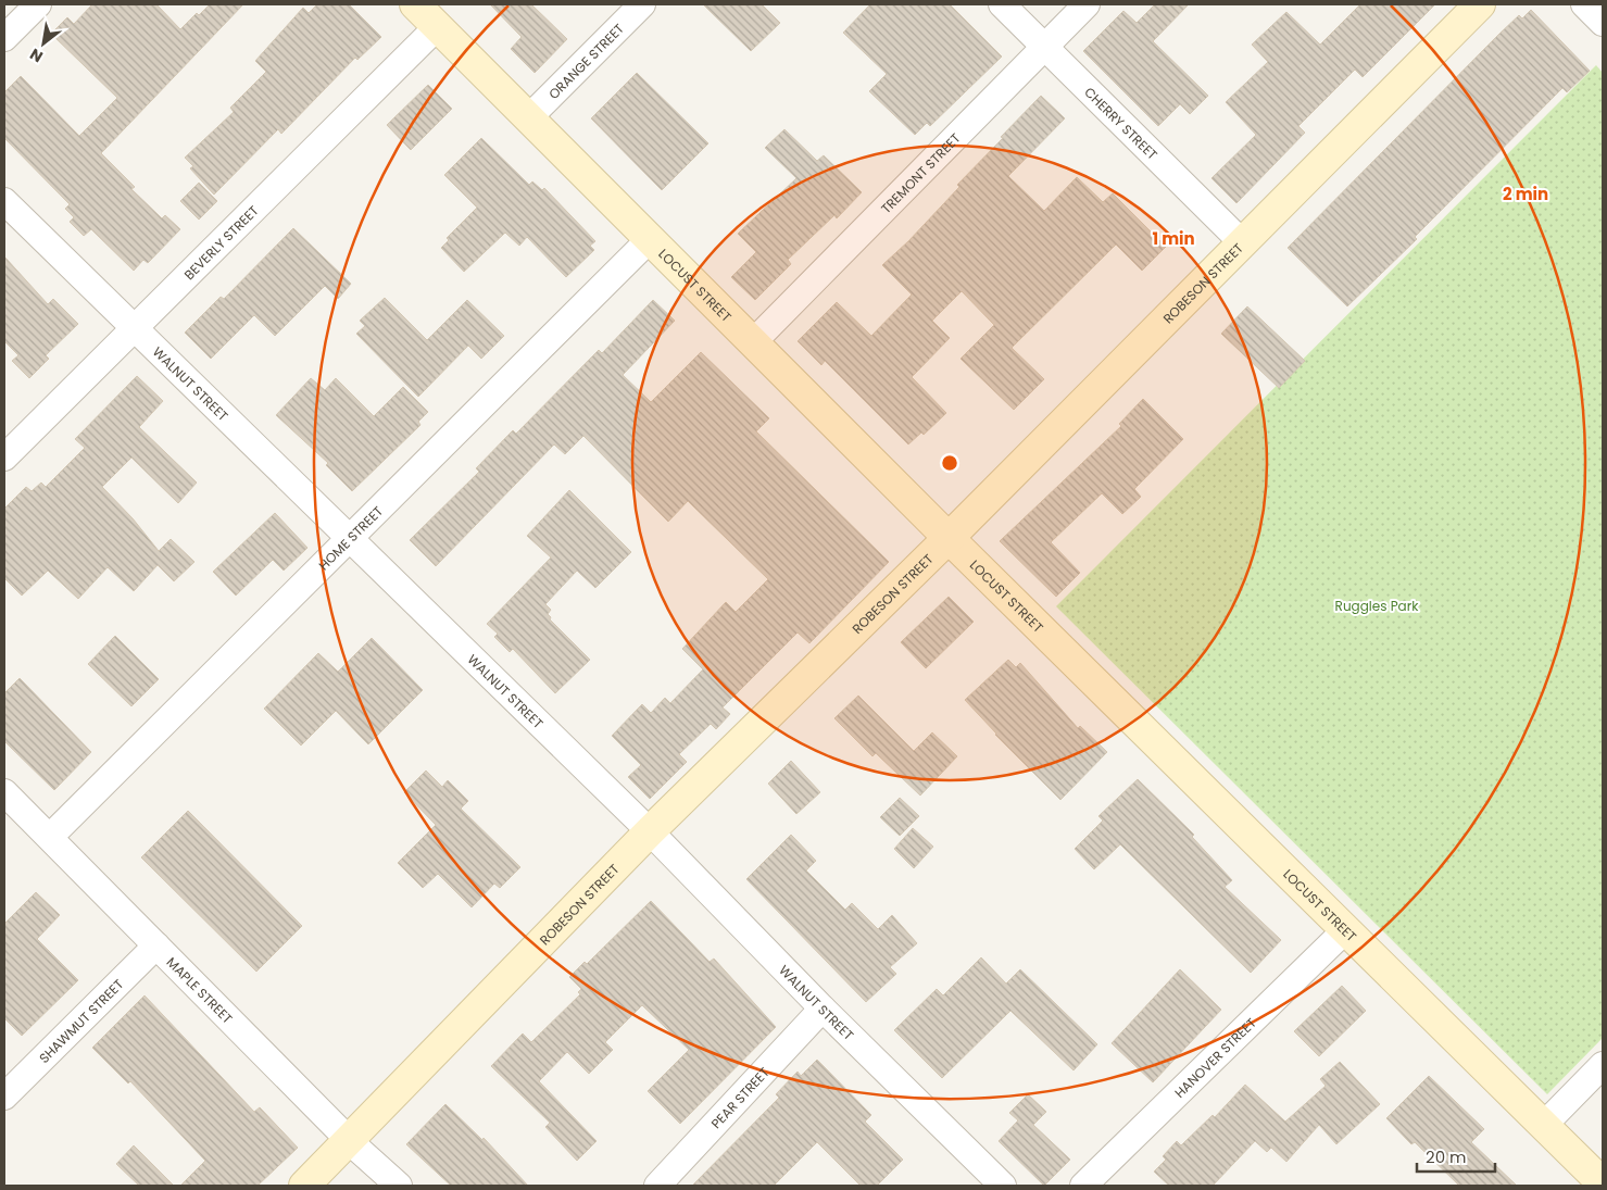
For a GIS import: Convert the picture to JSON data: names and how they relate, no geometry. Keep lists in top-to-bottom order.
{
  "streets": {
    "street": [
      "ORANGE STREET",
      "CHERRY STREET",
      "TREMONT STREET",
      "BEVERLY STREET",
      "ROBESON STREET",
      "LOCUST STREET",
      "WALNUT STREET",
      "HOME STREET",
      "MAPLE STREET",
      "SHAWMUT STREET",
      "HANOVER STREET",
      "PEAR STREET"
    ]
  },
  "crossings": [
    ["ORANGE STREET", "LOCUST STREET"],
    ["CHERRY STREET", "TREMONT STREET"],
    ["CHERRY STREET", "ROBESON STREET"],
    ["TREMONT STREET", "LOCUST STREET"],
    ["BEVERLY STREET", "LOCUST STREET"],
    ["BEVERLY STREET", "WALNUT STREET"],
    ["ROBESON STREET", "LOCUST STREET"],
    ["ROBESON STREET", "WALNUT STREET"],
    ["ROBESON STREET", "MAPLE STREET"],
    ["LOCUST STREET", "HOME STREET"],
    ["LOCUST STREET", "HANOVER STREET"],
    ["WALNUT STREET", "HOME STREET"],
    ["WALNUT STREET", "PEAR STREET"],
    ["HOME STREET", "MAPLE STREET"],
    ["MAPLE STREET", "SHAWMUT STREET"]
  ],
  "parks": ["Ruggles Park"],
  "scale_bar": "20 m",
  "north": "bottom left",
  "rings": ["2 min", "1 min"]
}
